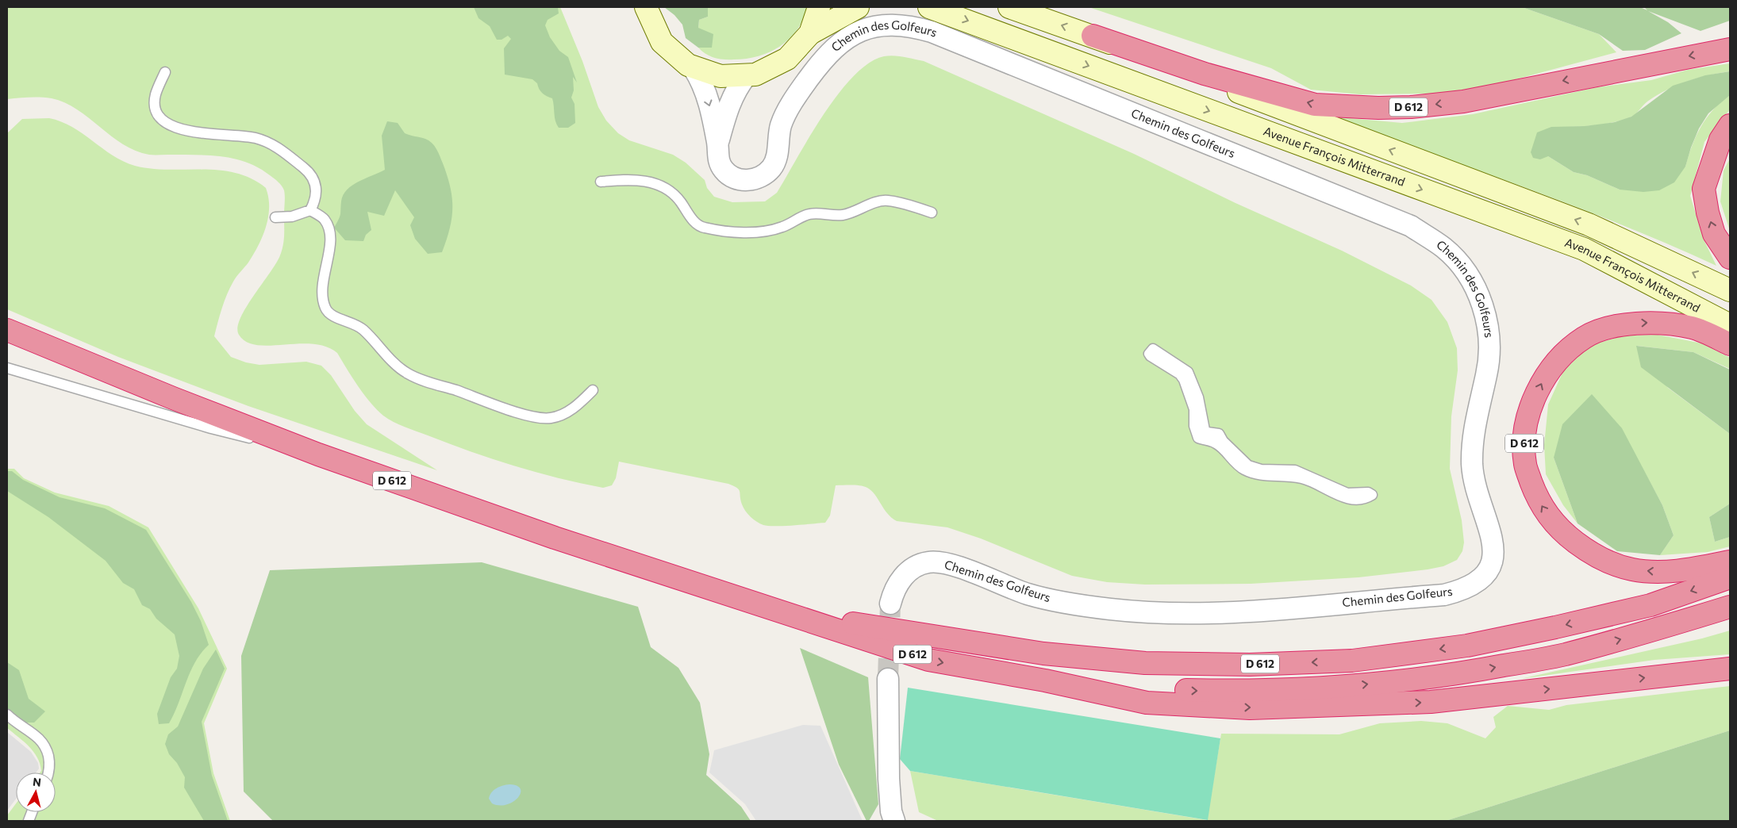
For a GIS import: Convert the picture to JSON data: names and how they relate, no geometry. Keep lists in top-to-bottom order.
{
  "streets": {
    "highway": ["D 612"],
    "main road": ["Avenue François Mitterrand"],
    "street": ["Chemin des Golfeurs"]
  },
  "north": "top"
}
